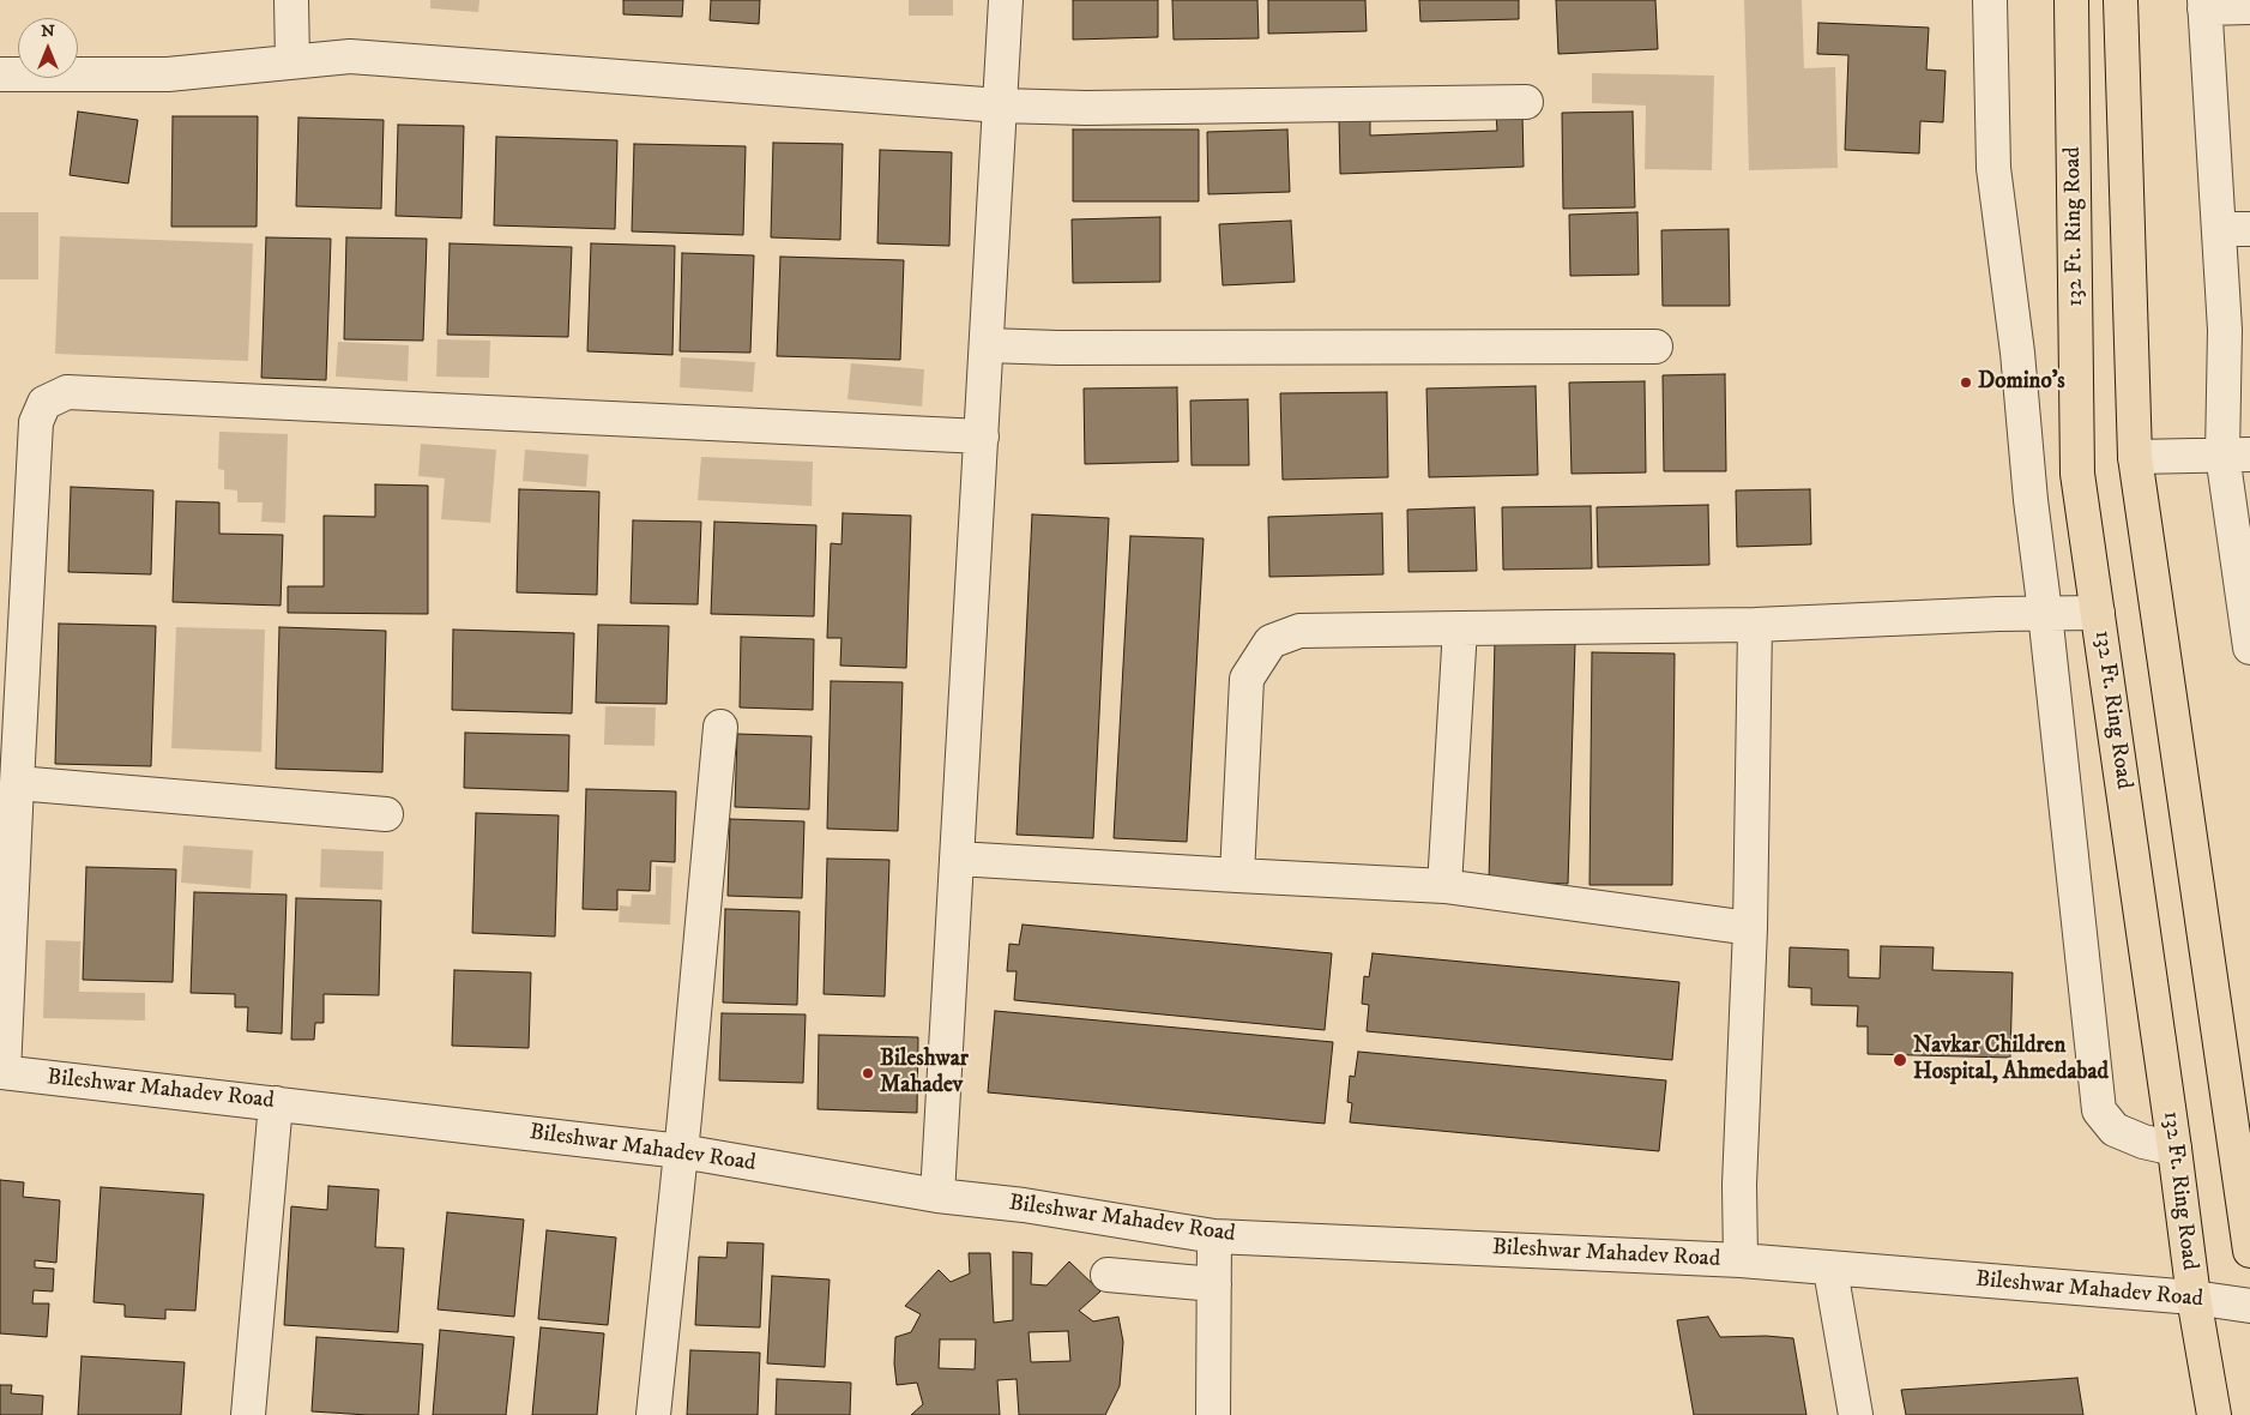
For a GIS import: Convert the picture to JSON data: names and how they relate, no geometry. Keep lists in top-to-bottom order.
{
  "streets": {
    "main road": ["132 Ft. Ring Road"],
    "street": ["Bileshwar Mahadev Road"]
  },
  "crossings": [
    ["132 Ft. Ring Road", "Bileshwar Mahadev Road"]
  ],
  "places": ["Domino's", "Navkar Children Hospital, Ahmedabad", "Bileshwar Mahadev"],
  "north": "top"
}
